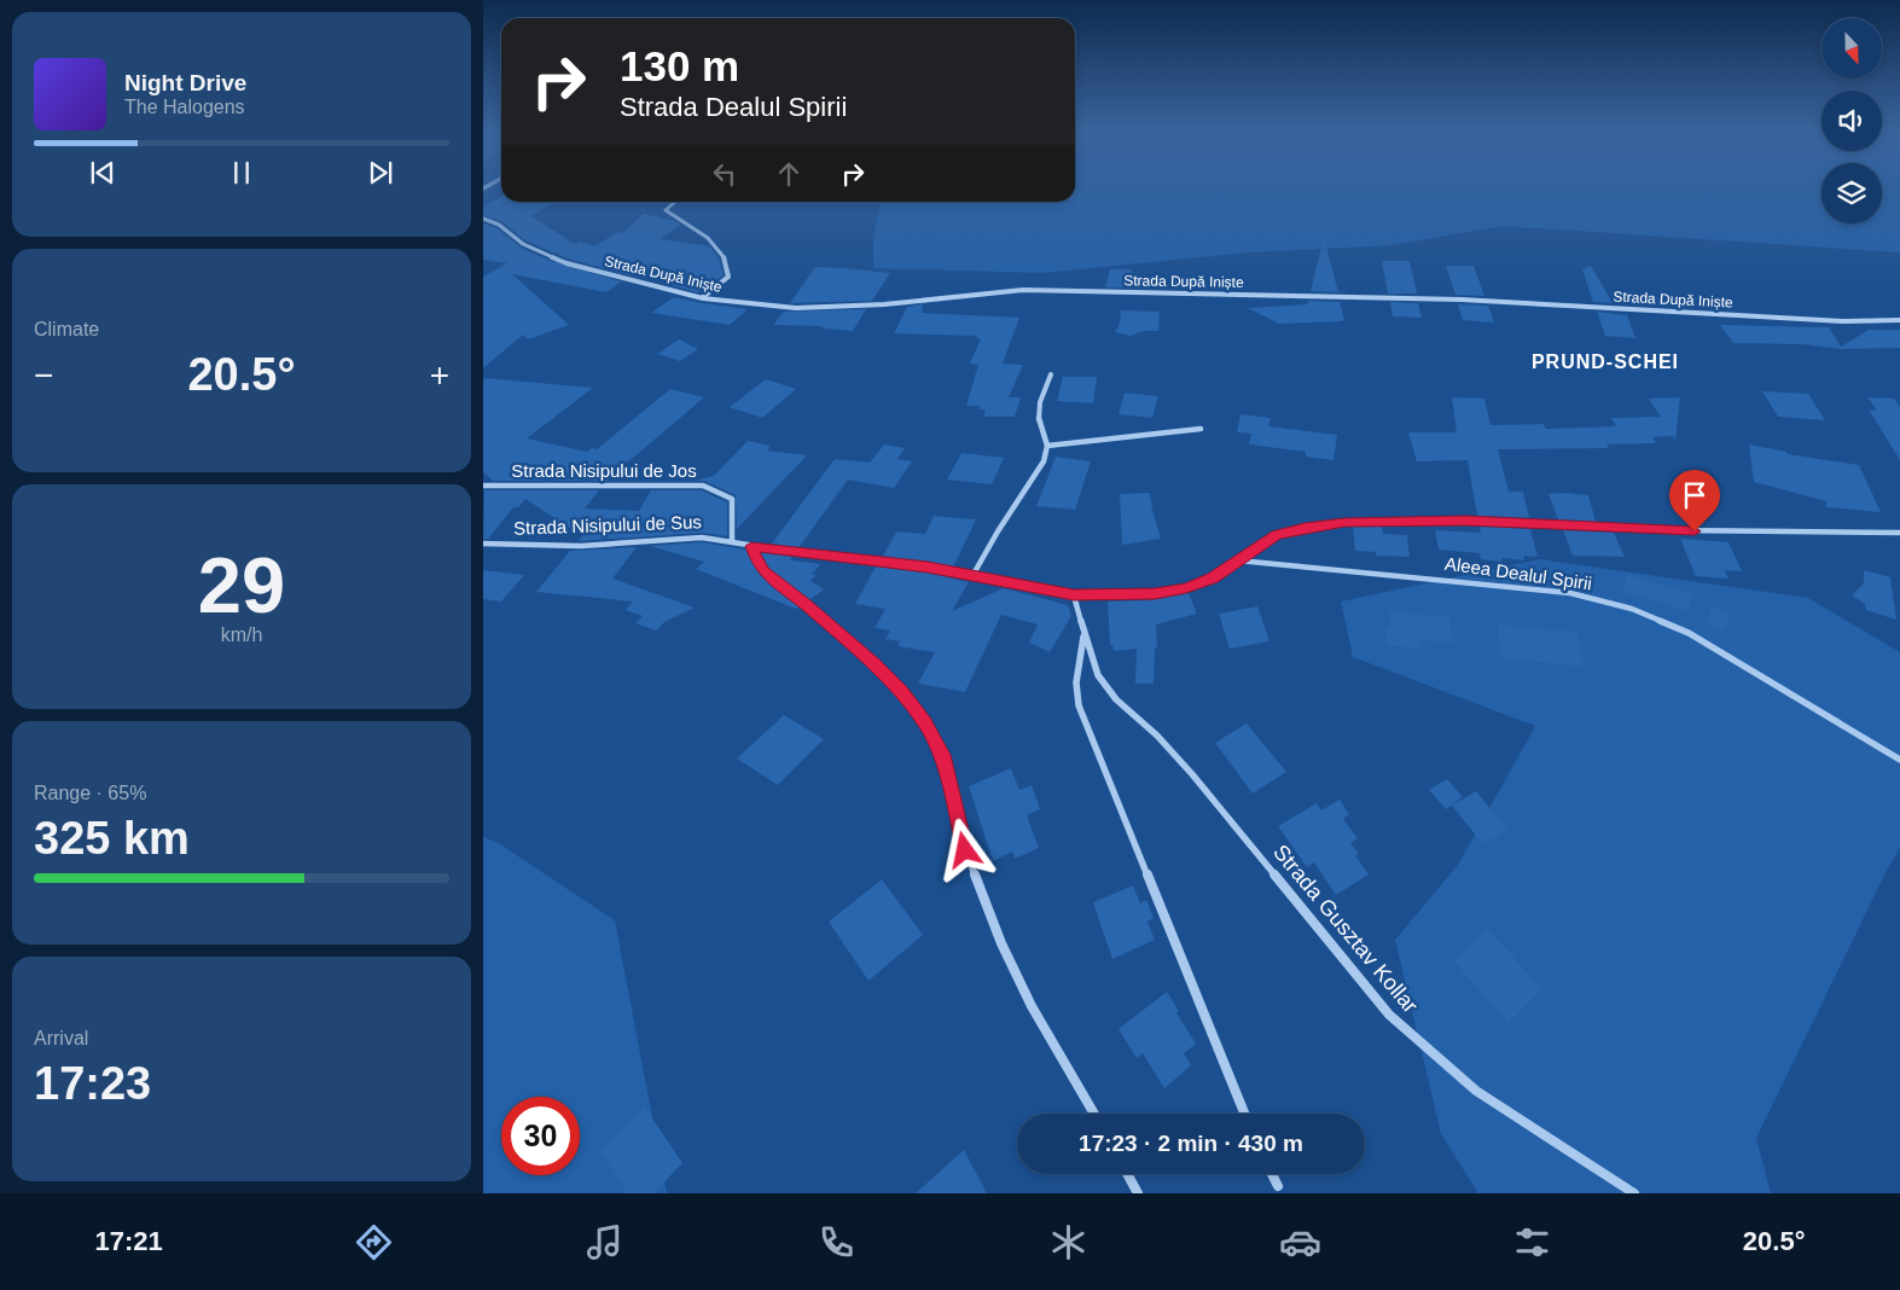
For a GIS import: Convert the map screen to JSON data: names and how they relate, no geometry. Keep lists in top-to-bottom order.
{
  "streets": {
    "street": [
      "Strada După Iniște",
      "Strada Nisipului de Jos",
      "Strada Nisipului de Sus",
      "Aleea Dealul Spirii",
      "Strada Gusztav Kollar"
    ]
  },
  "crossings": [
    ["Strada Nisipului de Jos", "Strada Nisipului de Sus"]
  ],
  "districts": ["PRUND-SCHEI"],
  "north": "bottom",
  "page": {
    "turn": ["130 m", "Strada Dealul Spirii"],
    "song": ["Night Drive", "The Halogens"],
    "tile": [
      "Climate",
      ["29", "km/h"],
      ["Range · 65%", "325 km"],
      ["Arrival", "17:23"]
    ],
    "heat": ["−", "20.5°", "+"],
    "limit": "30",
    "trip": "17:23 · 2 min · 430 m",
    "tabs": ["17:21", "20.5°"]
  }
}
